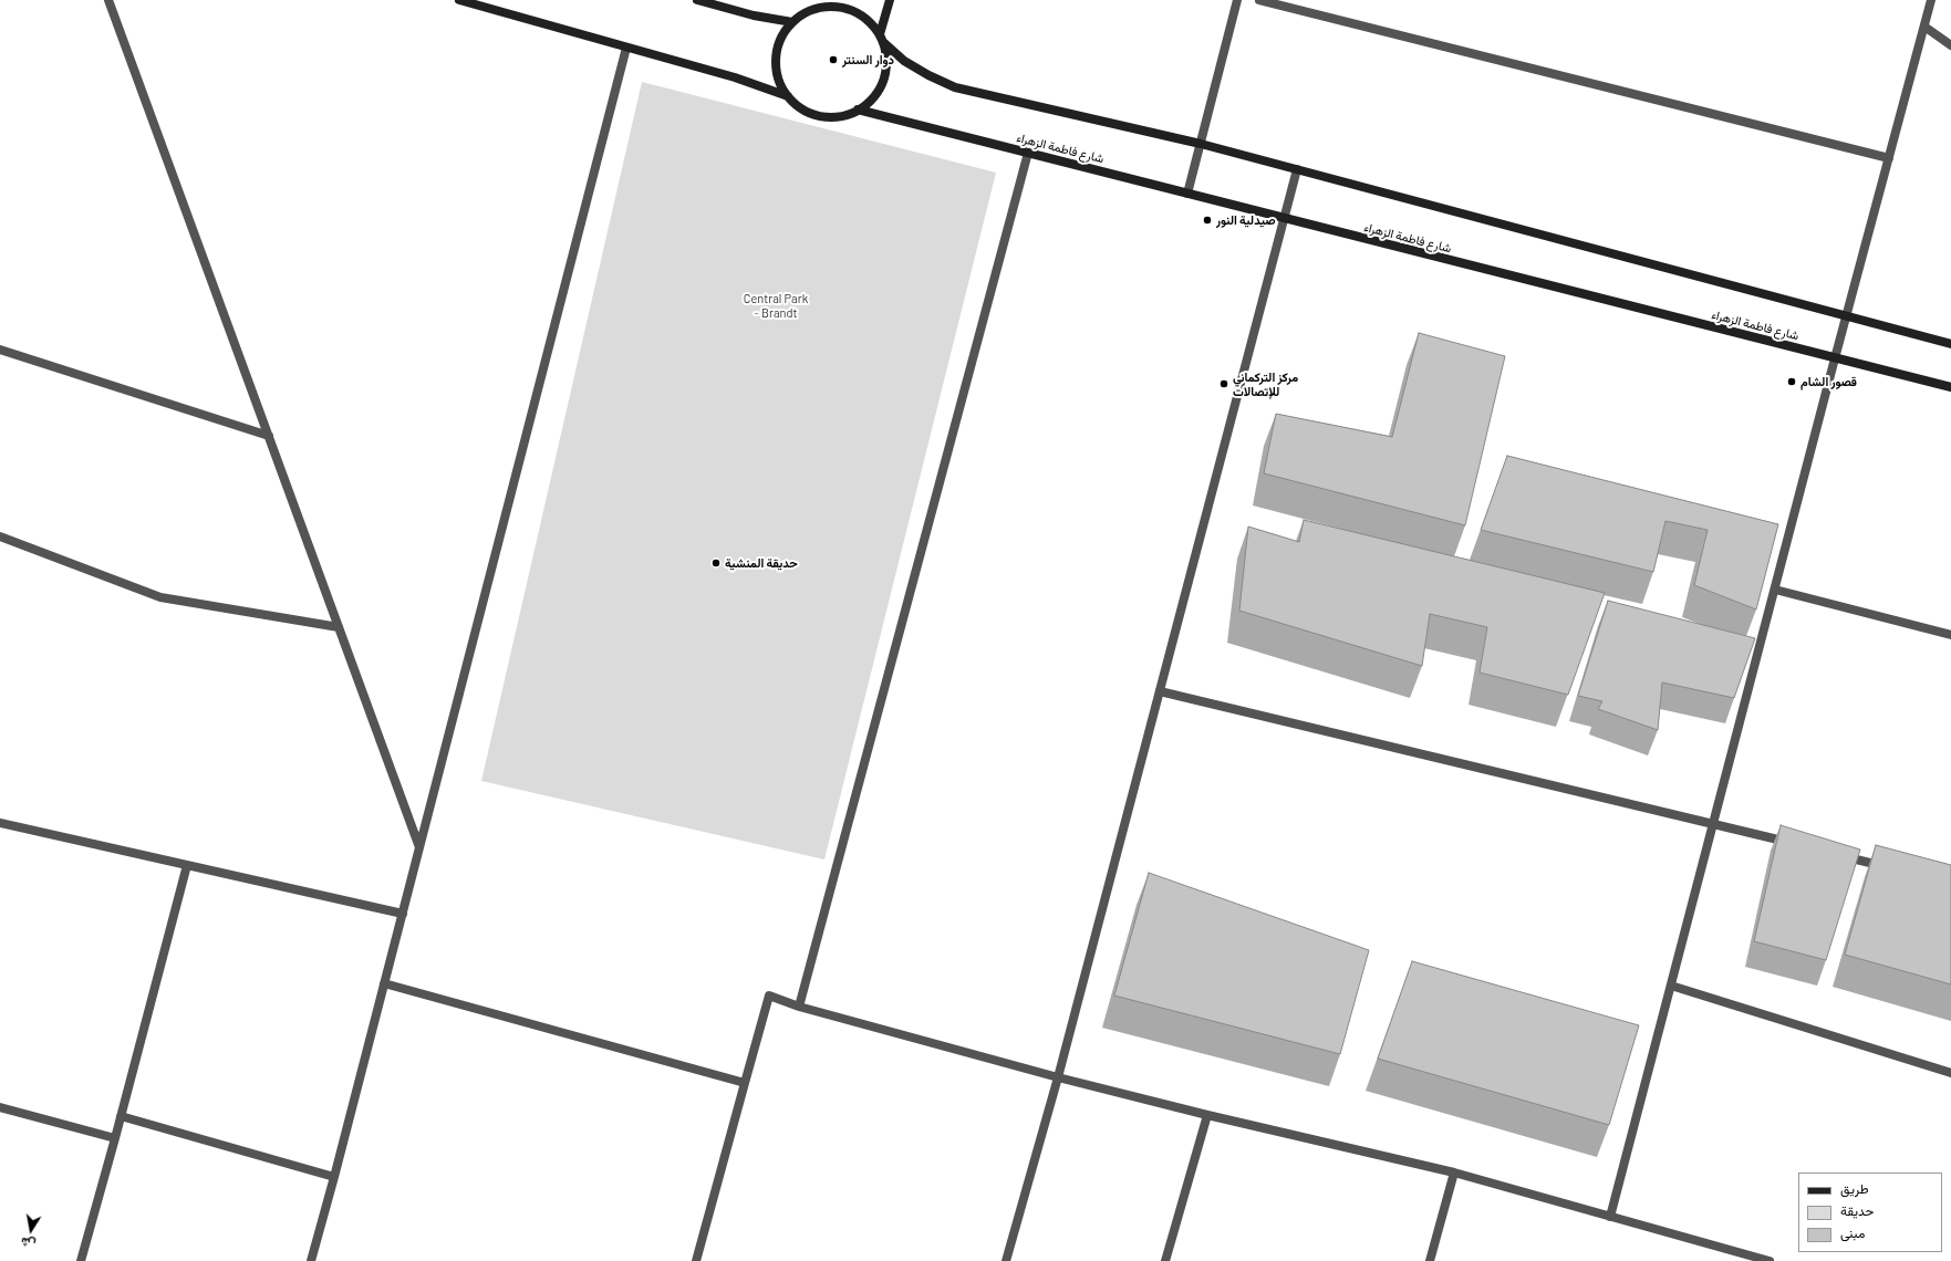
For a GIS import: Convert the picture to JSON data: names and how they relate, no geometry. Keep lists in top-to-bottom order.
{
  "streets": {
    "main road": ["شارع فاطمة الزهراء"]
  },
  "parks": ["Central Park - Brandt"],
  "places": [
    "دوار السنتر",
    "صيدلية النور",
    "قصور الشام",
    "مركز التركماني للإتصالات",
    "حديقة المنشية"
  ],
  "legend": ["طريق", "حديقة", "مبنى"],
  "north": "bottom"
}
